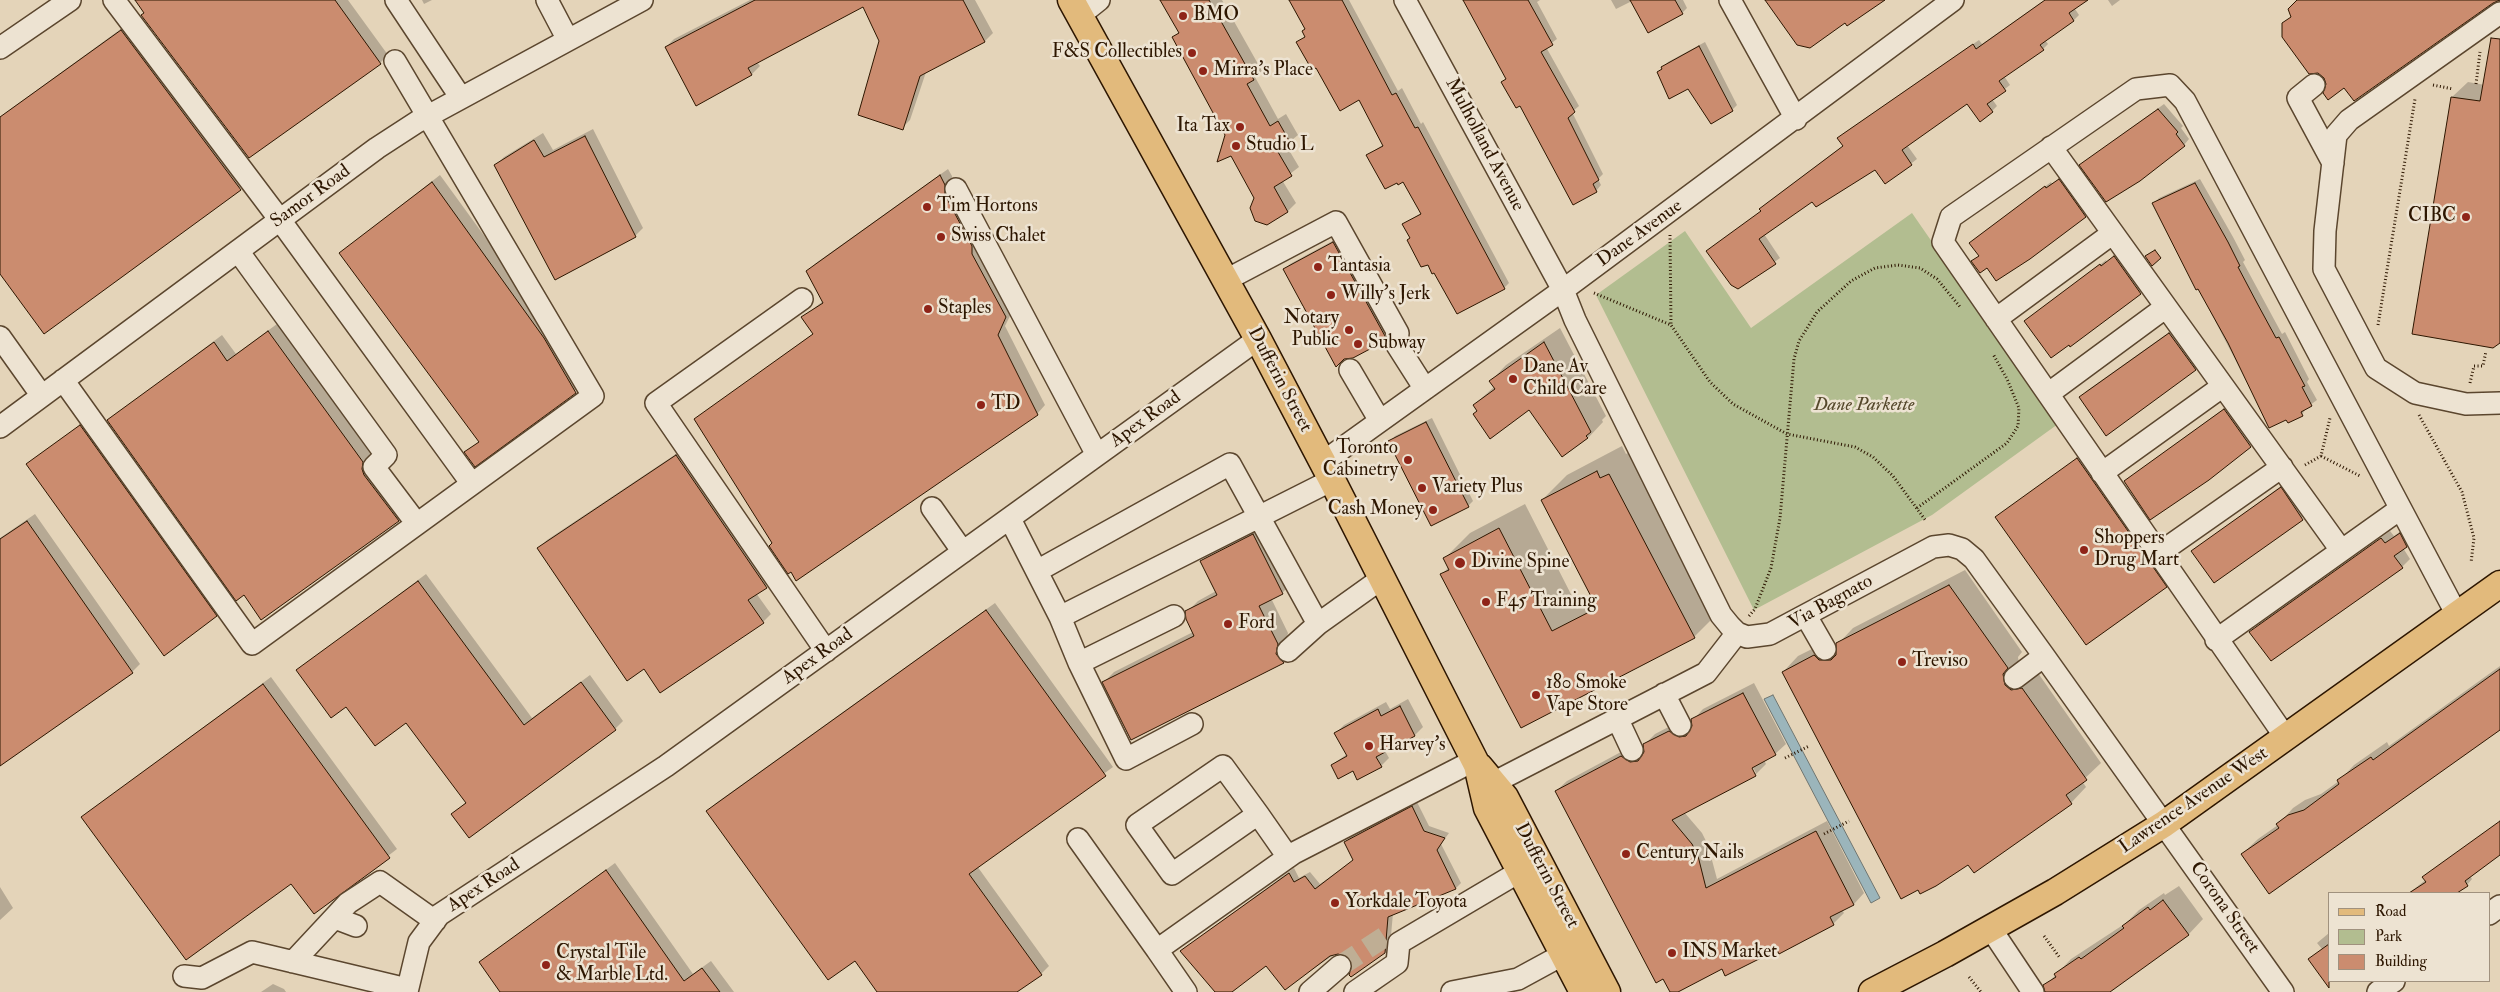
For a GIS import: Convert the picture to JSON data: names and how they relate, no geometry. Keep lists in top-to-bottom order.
{
  "streets": {
    "main road": ["Dufferin Street", "Lawrence Avenue West"],
    "street": [
      "Mulholland Avenue",
      "Samor Road",
      "Dane Avenue",
      "Apex Road",
      "Via Bagnato",
      "Corona Street"
    ]
  },
  "crossings": [
    ["Mulholland Avenue", "Dane Avenue"],
    ["Dane Avenue", "Dufferin Street"],
    ["Dufferin Street", "Apex Road"],
    ["Via Bagnato", "Lawrence Avenue West"],
    ["Via Bagnato", "Corona Street"],
    ["Lawrence Avenue West", "Corona Street"]
  ],
  "parks": ["Dane Parkette"],
  "places": [
    "BMO",
    "F&S Collectibles",
    "Mirra's Place",
    "Ita Tax",
    "Studio L",
    "Tim Hortons",
    "CIBC",
    "Swiss Chalet",
    "Tantasia",
    "Willy's Jerk",
    "Staples",
    "Notary Public",
    "Subway",
    "Dane Av Child Care",
    "TD",
    "Toronto Cabinetry",
    "Variety Plus",
    "Cash Money",
    "Shoppers Drug Mart",
    "Divine Spine",
    "F45 Training",
    "Ford",
    "Treviso",
    "180 Smoke Vape Store",
    "Harvey's",
    "Century Nails",
    "Yorkdale Toyota",
    "INS Market",
    "Crystal Tile & Marble Ltd."
  ],
  "legend": ["Road", "Park", "Building"]
}
